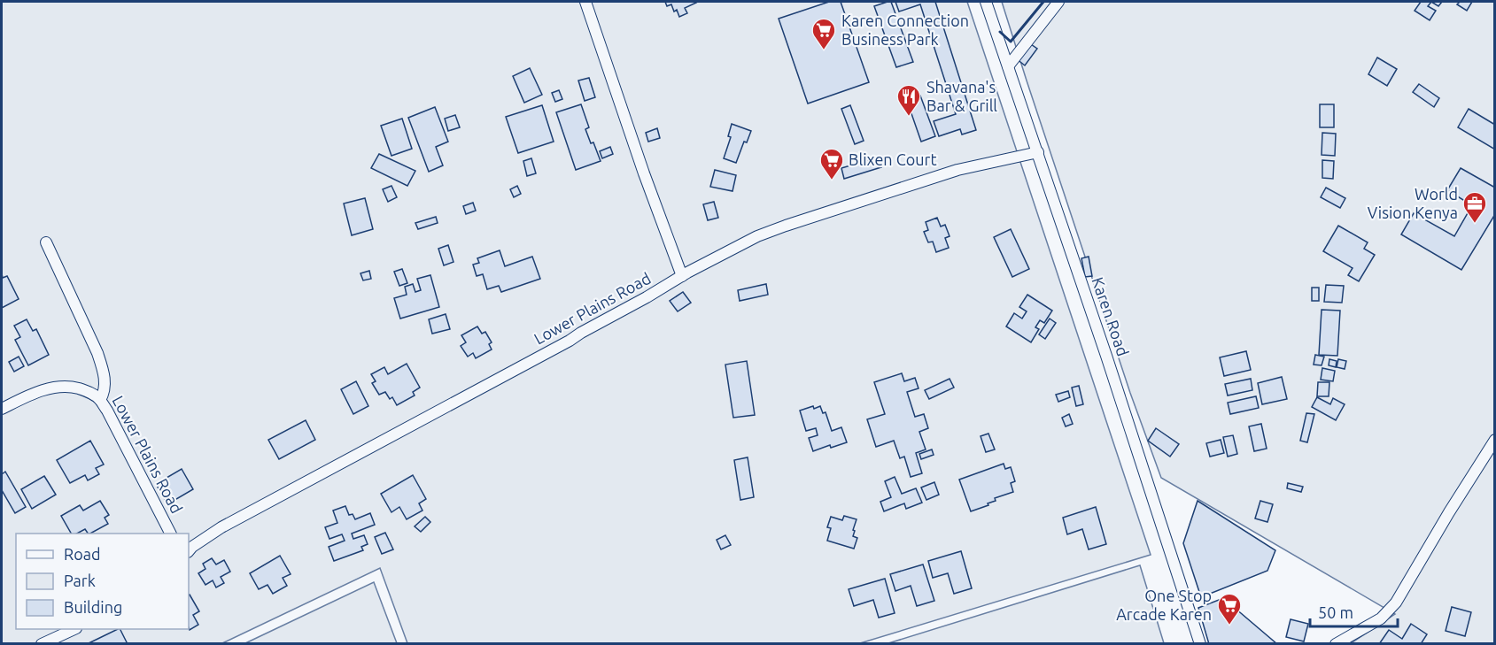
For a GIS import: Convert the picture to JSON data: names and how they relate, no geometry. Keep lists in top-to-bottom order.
{
  "streets": {
    "street": ["Lower Plains Road", "Karen Road"]
  },
  "crossings": [
    ["Lower Plains Road", "Karen Road"]
  ],
  "places": {
    "supermarket": ["Karen Connection Business Park", "Blixen Court", "One Stop Arcade Karen"],
    "restaurant": ["Shavana's Bar & Grill"],
    "office": ["World Vision Kenya"]
  },
  "legend": ["Road", "Park", "Building"],
  "scale_bar": "50 m"
}
